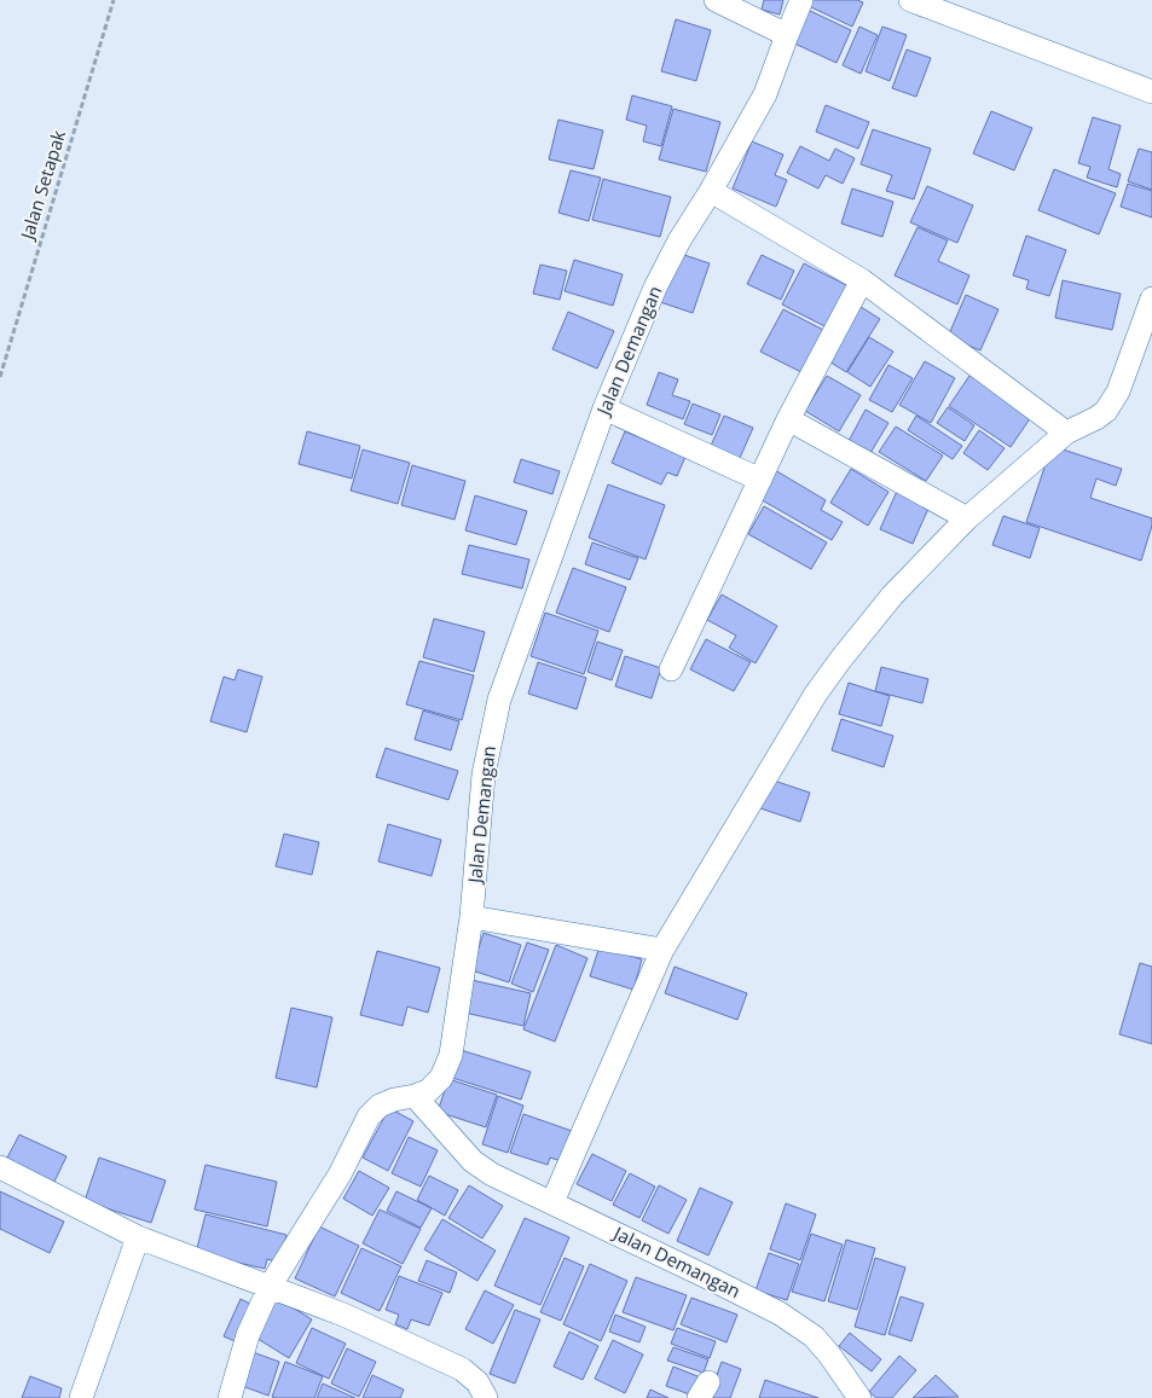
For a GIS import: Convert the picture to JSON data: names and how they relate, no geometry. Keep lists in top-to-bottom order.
{
  "streets": {
    "street": ["Jalan Demangan"],
    "path": ["Jalan Setapak"]
  }
}
